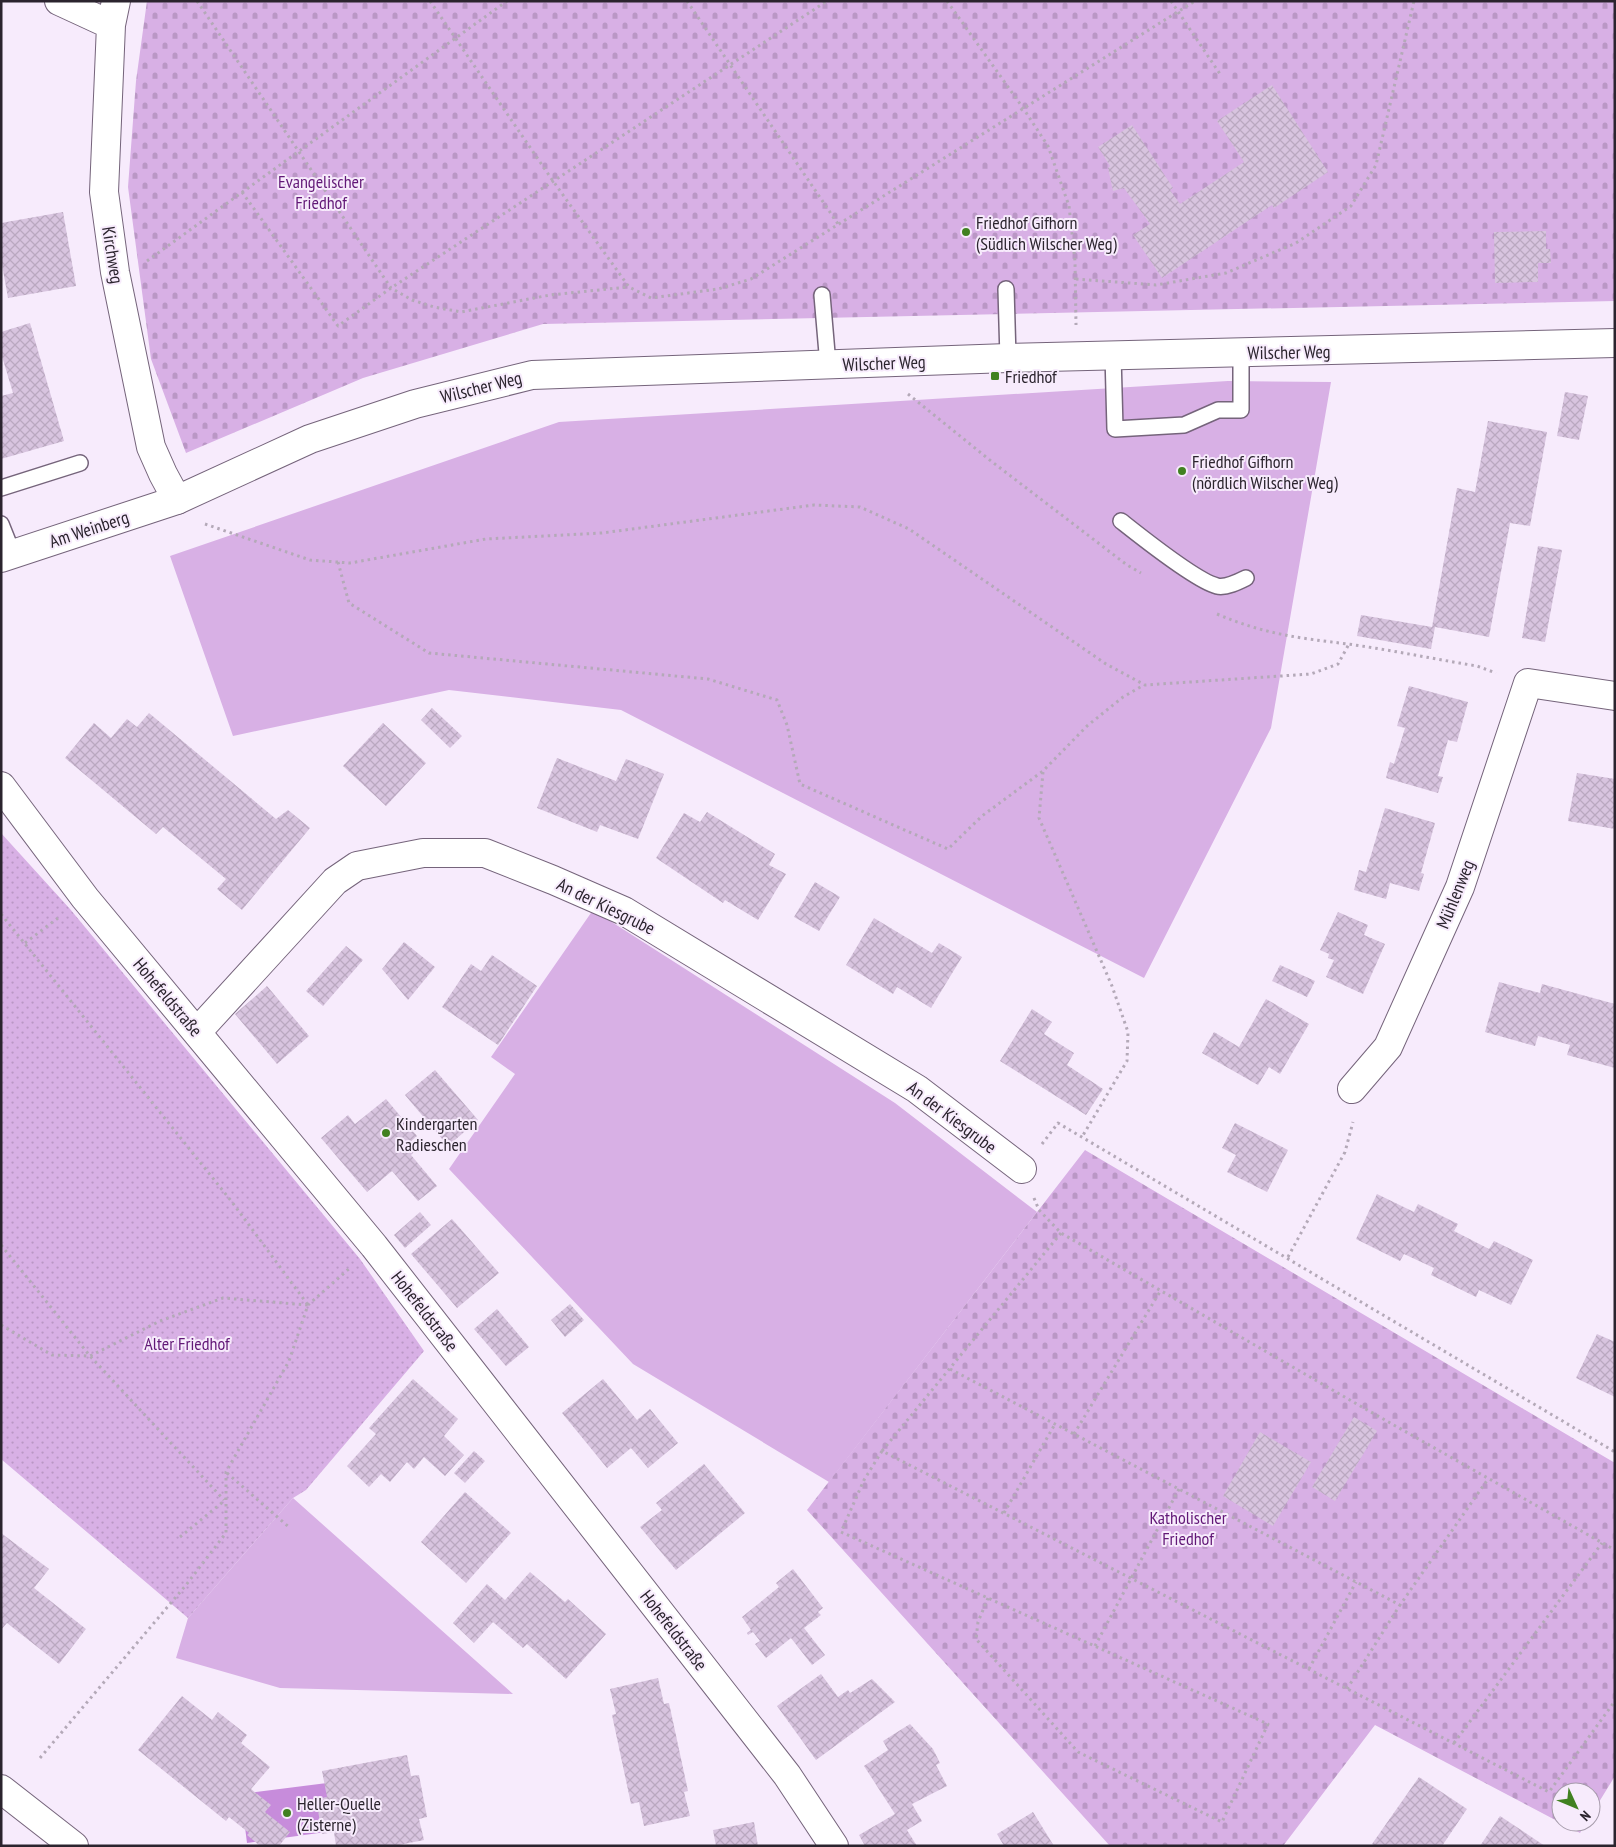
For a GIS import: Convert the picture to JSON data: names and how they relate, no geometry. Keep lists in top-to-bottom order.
{
  "streets": {
    "street": [
      "Kirchweg",
      "Wilscher Weg",
      "Am Weinberg",
      "Mühlenweg",
      "An der Kiesgrube",
      "Hohefeldstraße"
    ]
  },
  "crossings": [
    ["Kirchweg", "Wilscher Weg"],
    ["Kirchweg", "Am Weinberg"],
    ["Wilscher Weg", "Am Weinberg"],
    ["An der Kiesgrube", "Hohefeldstraße"]
  ],
  "parks": ["Evangelischer Friedhof", "Alter Friedhof", "Katholischer Friedhof"],
  "places": {
    "other": [
      "Friedhof Gifhorn (Südlich Wilscher Weg)",
      "Friedhof Gifhorn (nördlich Wilscher Weg)",
      "Kindergarten Radieschen",
      "Heller-Quelle (Zisterne)"
    ],
    "transit": ["Friedhof"]
  },
  "north": "bottom right"
}
